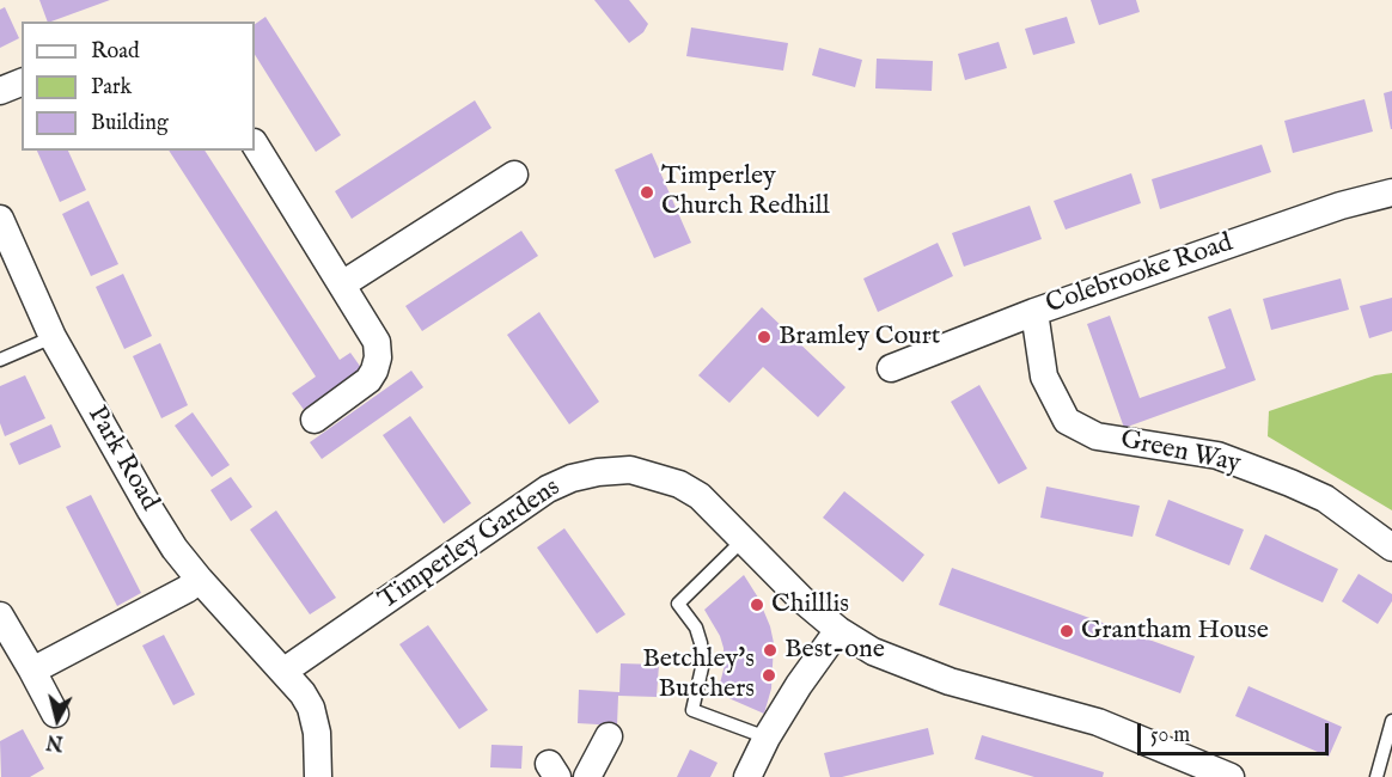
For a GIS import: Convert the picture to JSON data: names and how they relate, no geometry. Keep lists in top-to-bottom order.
{
  "streets": {
    "street": [
      "Colebrooke Road",
      "Green Way",
      "Park Road",
      "Timperley Gardens"
    ]
  },
  "crossings": [
    ["Colebrooke Road", "Green Way"],
    ["Park Road", "Timperley Gardens"]
  ],
  "places": [
    "Timperley Church Redhill",
    "Bramley Court",
    "Chilllis",
    "Grantham House",
    "Best-one",
    "Betchley's Butchers"
  ],
  "legend": ["Road", "Park", "Building"],
  "scale_bar": "50 m",
  "north": "bottom"
}
